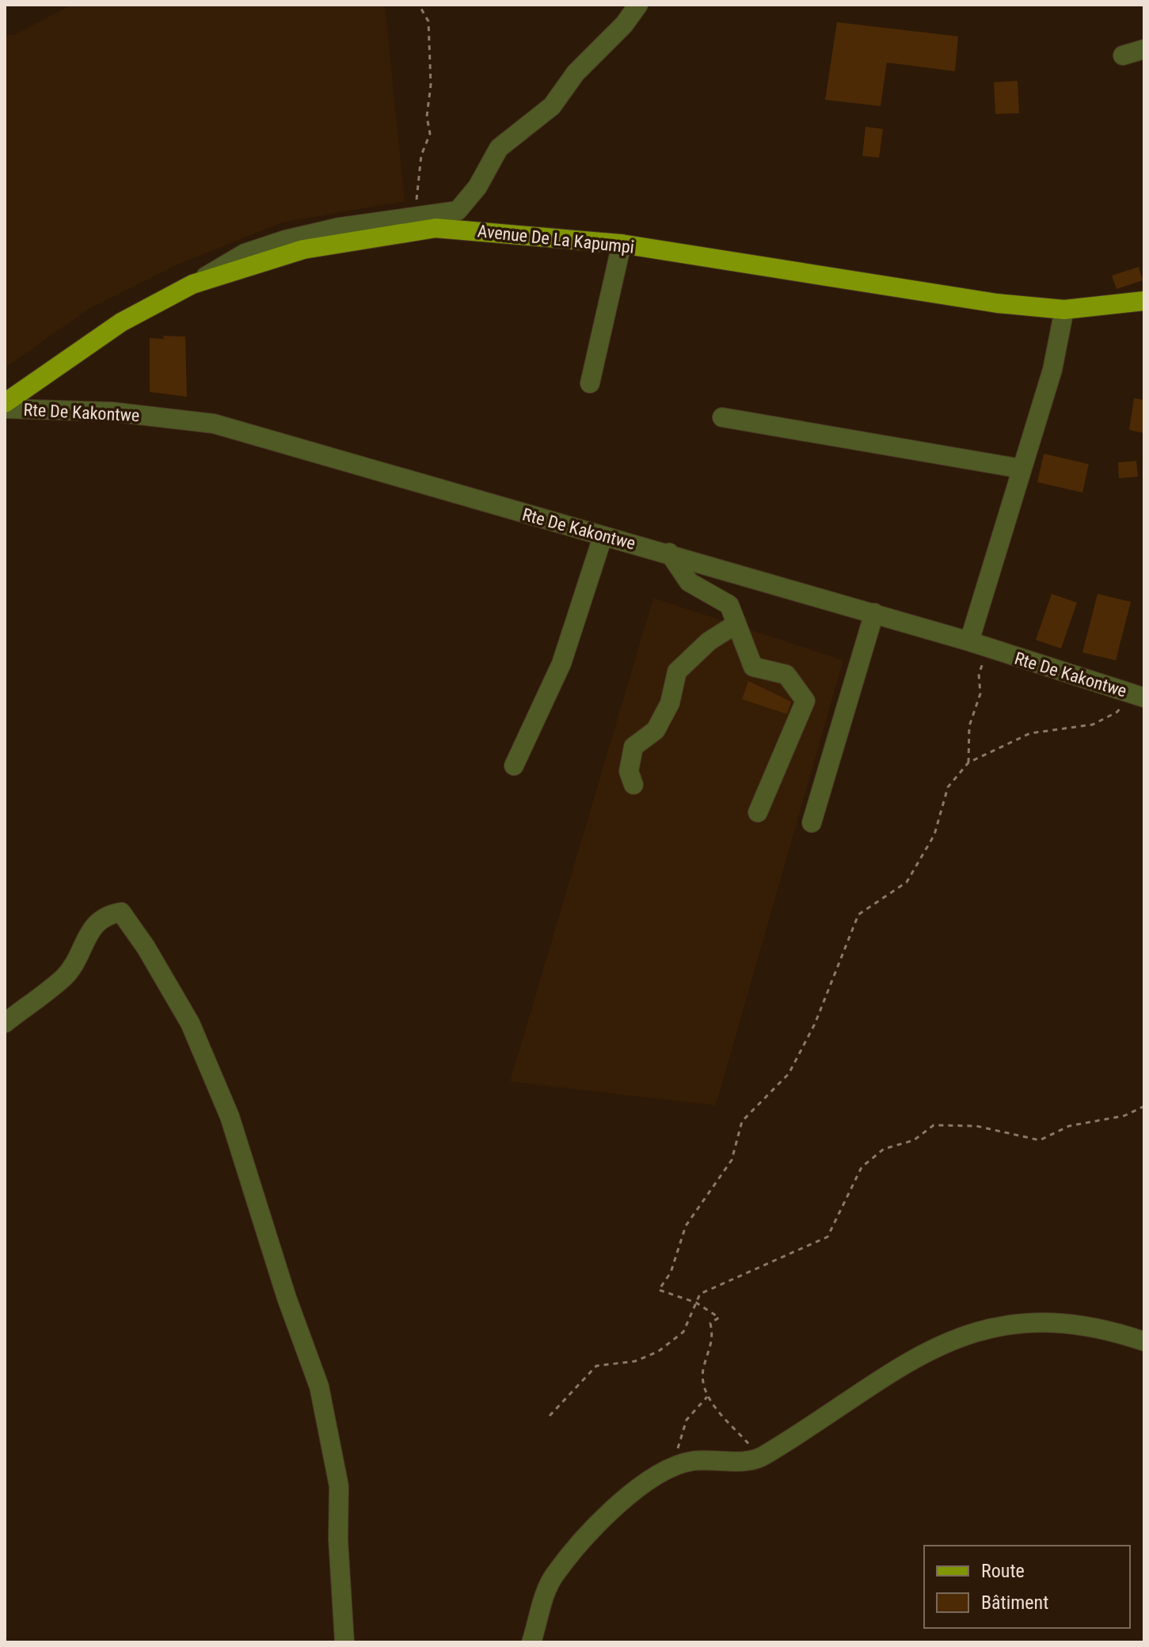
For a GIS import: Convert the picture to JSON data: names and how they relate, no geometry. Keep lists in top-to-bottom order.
{
  "streets": {
    "main road": ["Avenue De La Kapumpi"],
    "street": ["Rte De Kakontwe"]
  },
  "legend": ["Route", "Bâtiment"]
}
